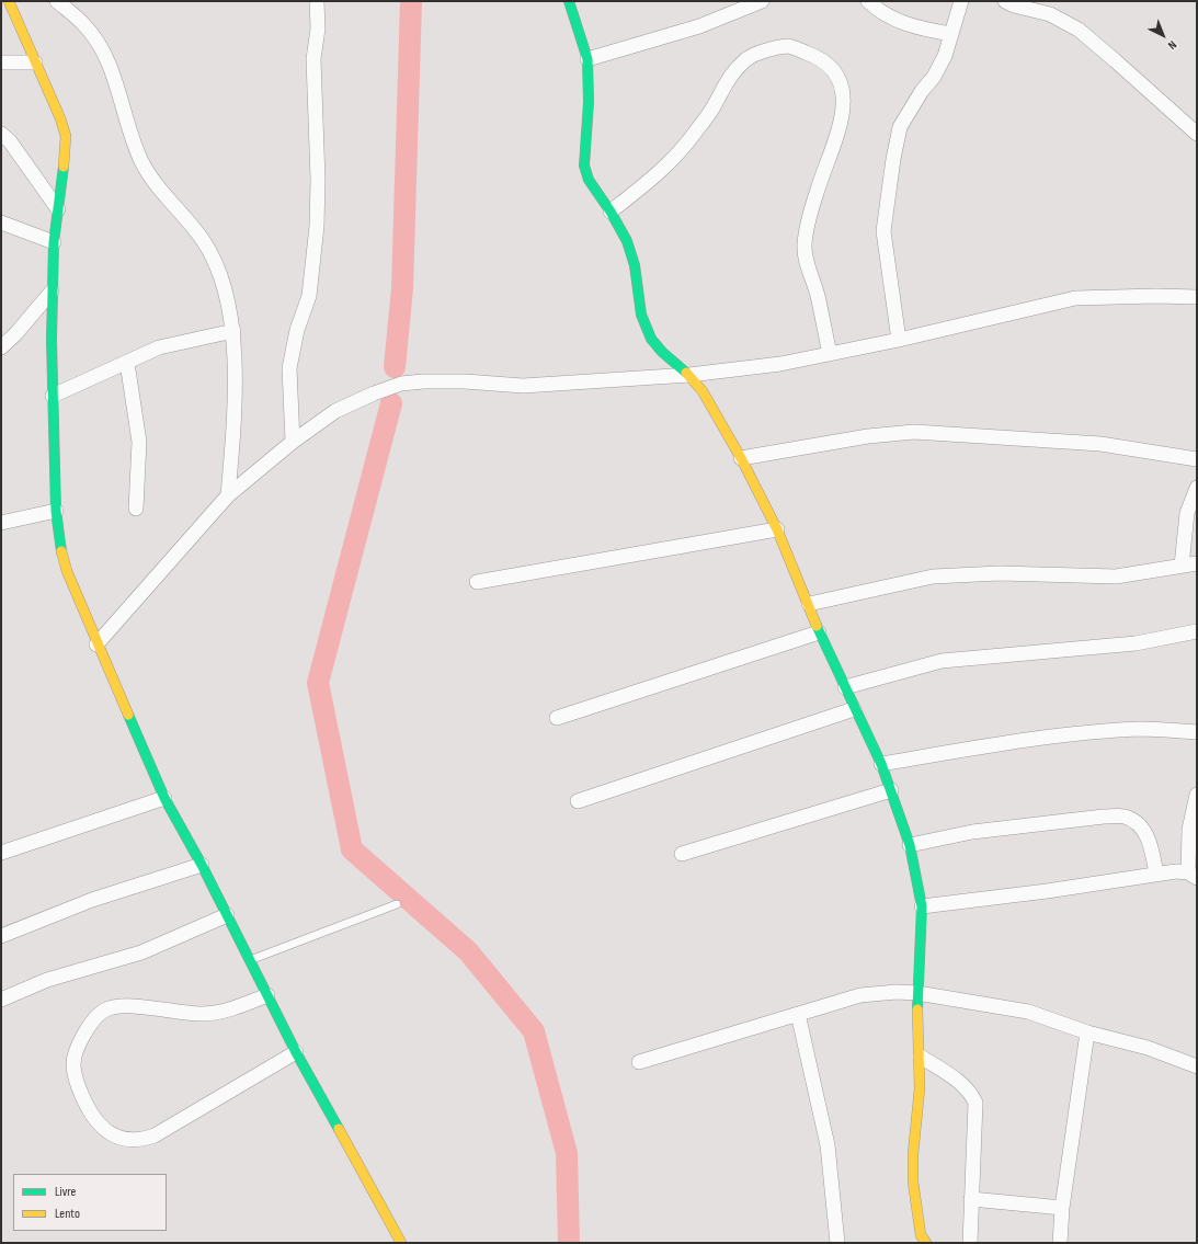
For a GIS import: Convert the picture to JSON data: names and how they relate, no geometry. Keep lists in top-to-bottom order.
{
  "legend": ["Livre", "Lento"],
  "north": "bottom right"
}
